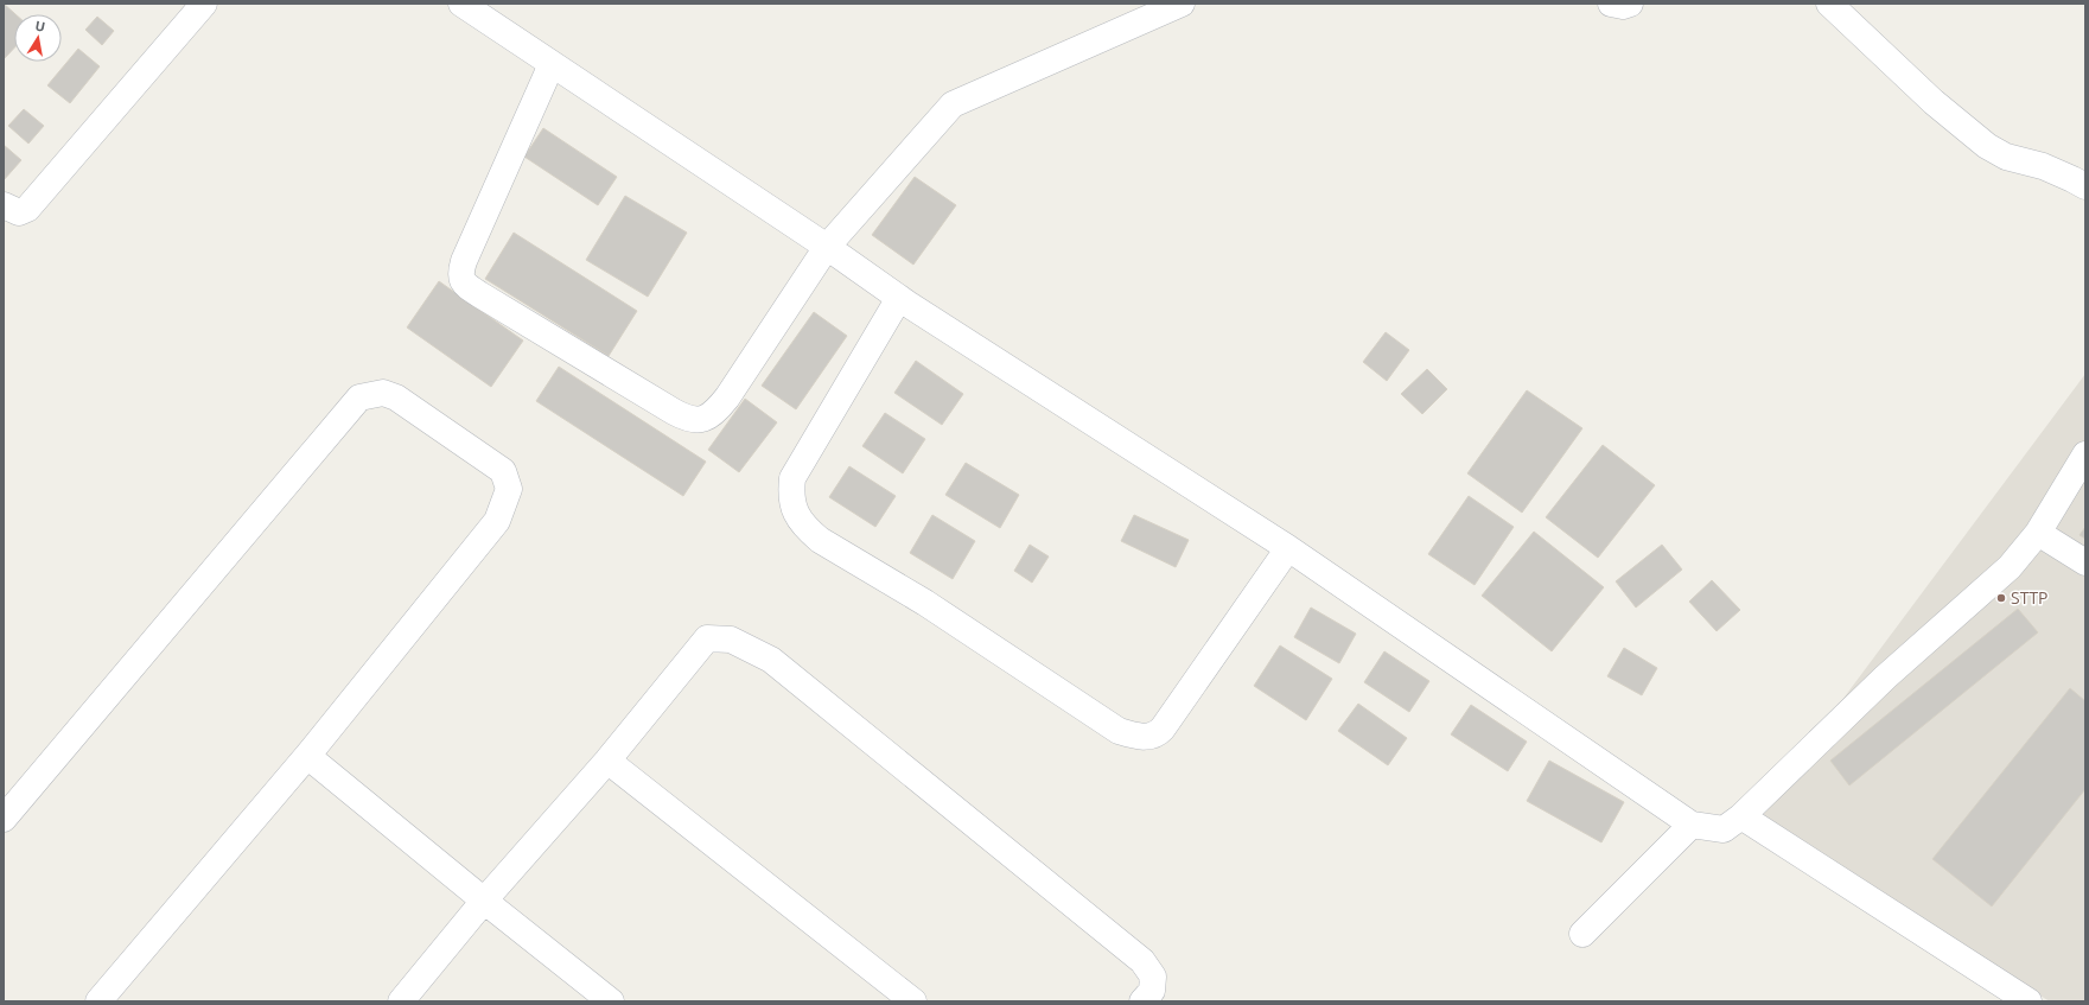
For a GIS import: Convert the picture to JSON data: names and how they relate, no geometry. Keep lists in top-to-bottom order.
{
  "places": ["STTP"],
  "north": "top"
}
